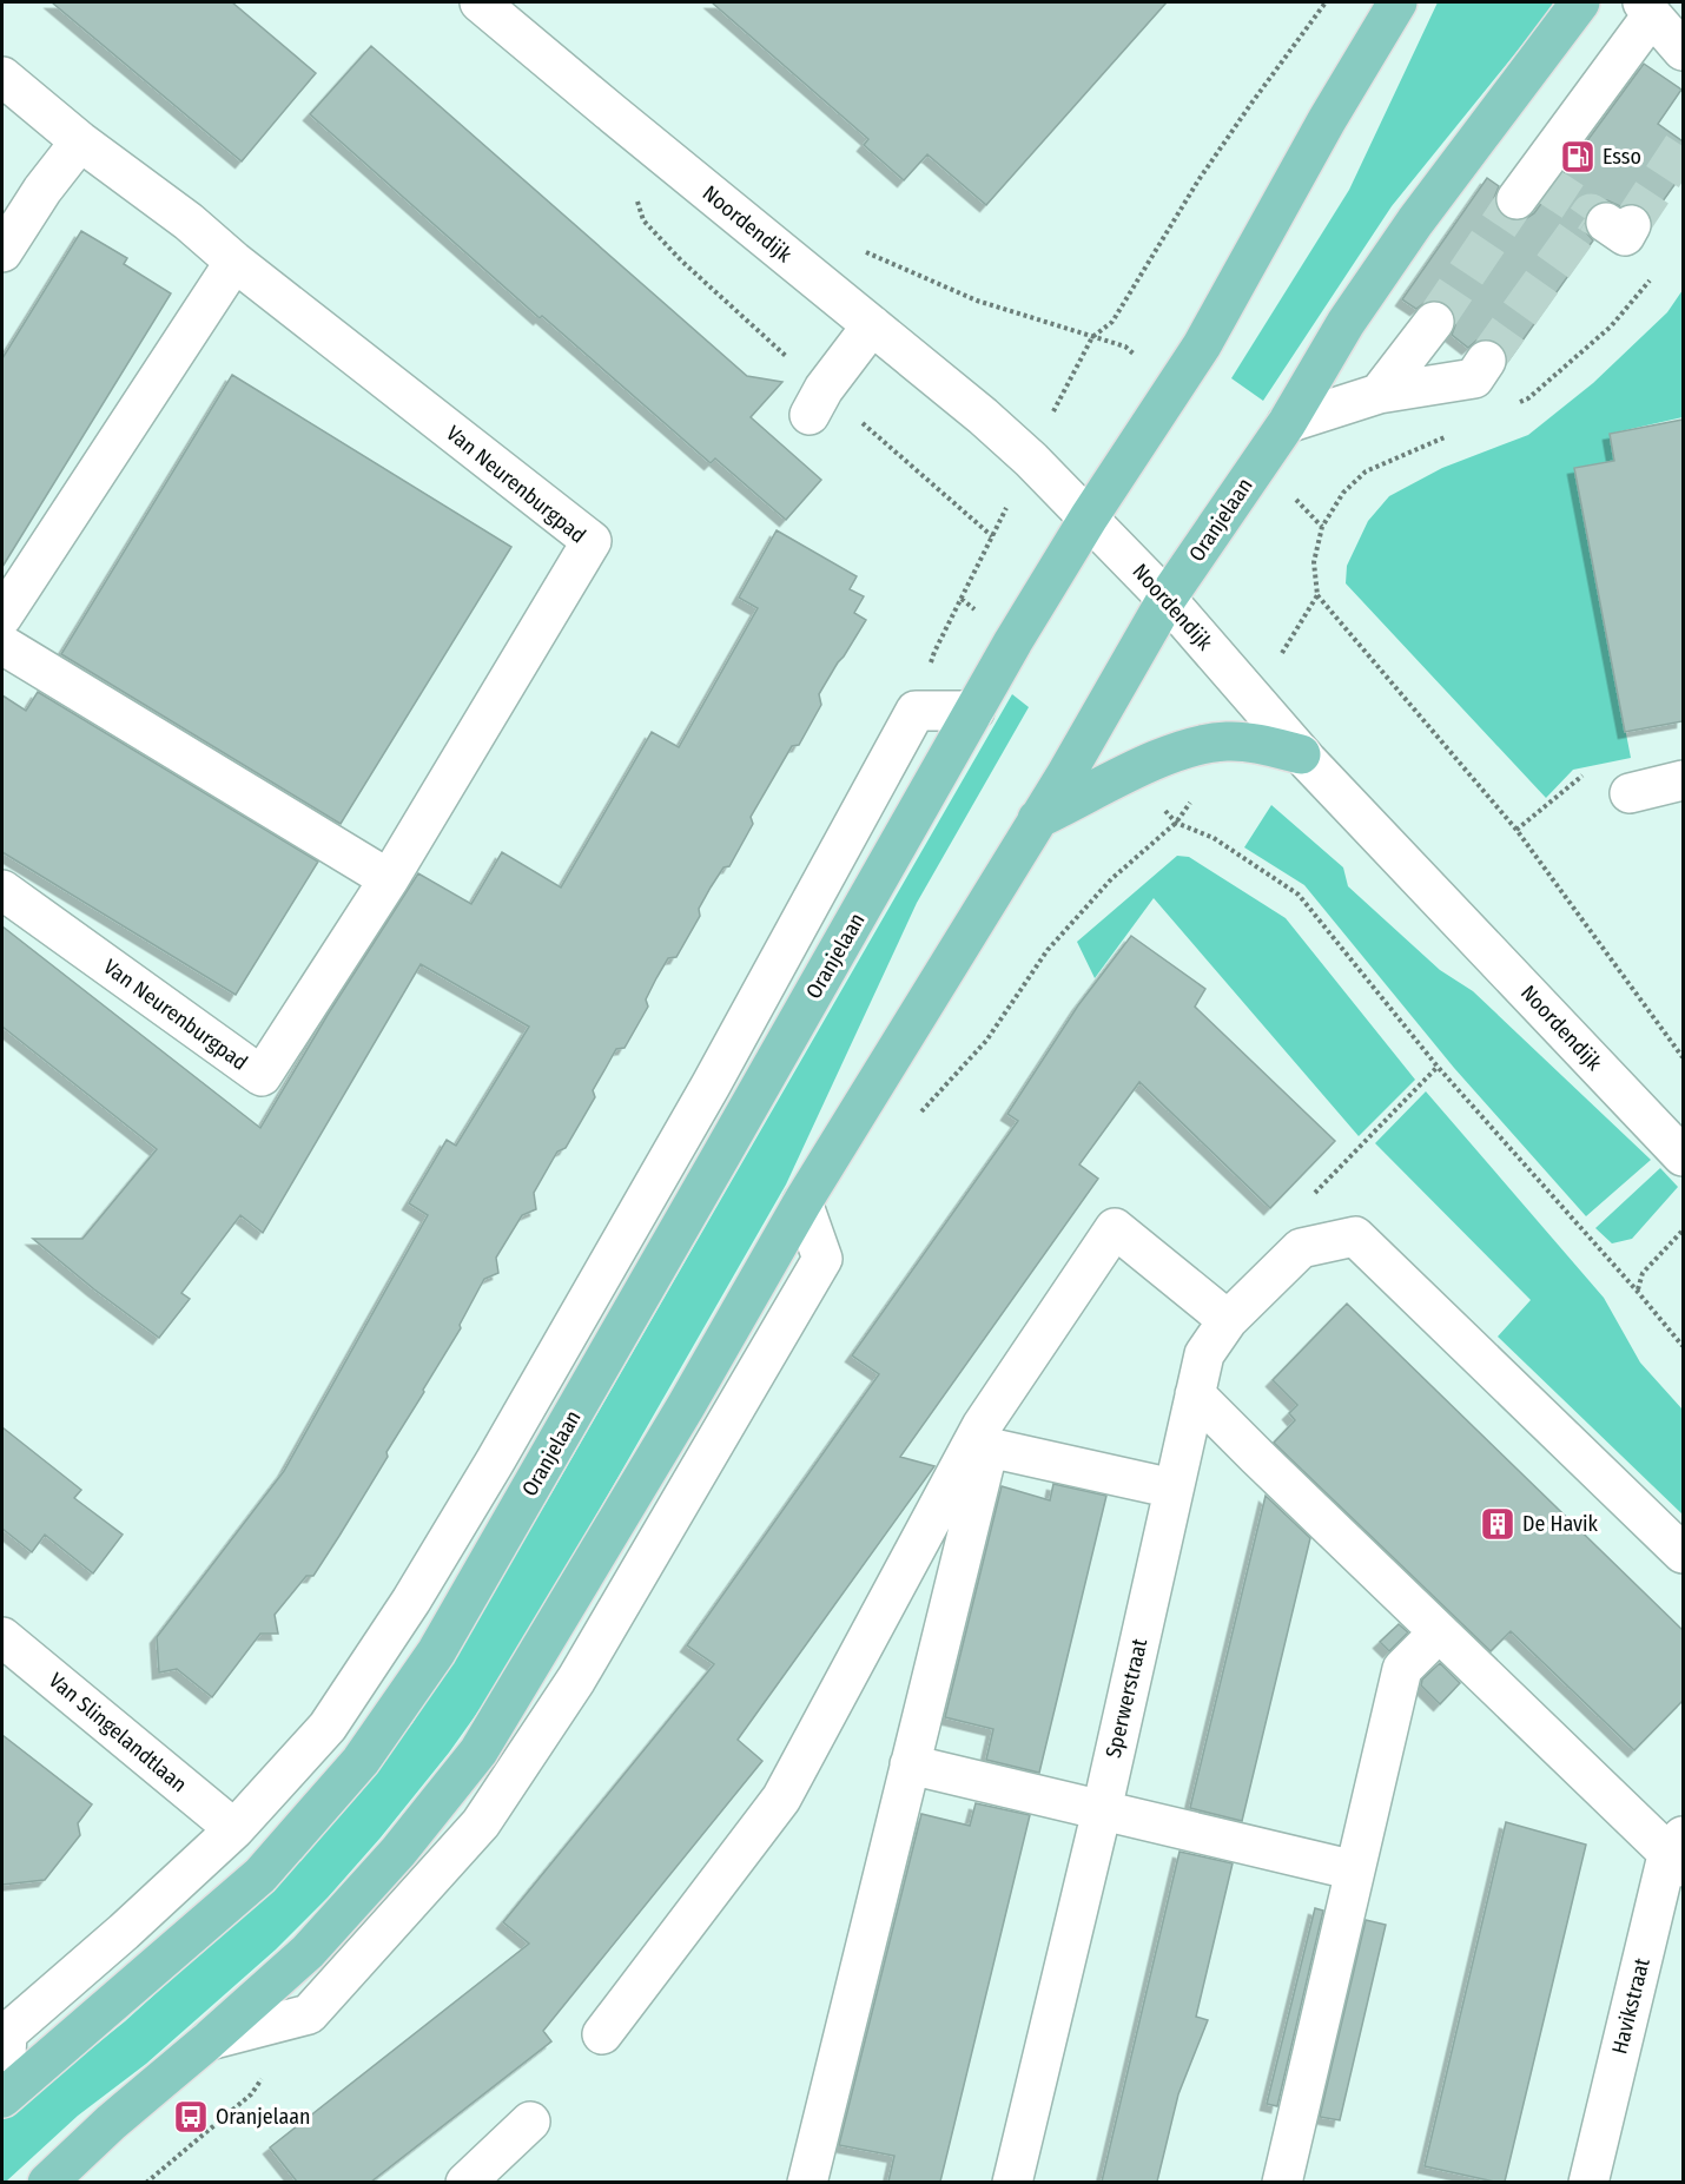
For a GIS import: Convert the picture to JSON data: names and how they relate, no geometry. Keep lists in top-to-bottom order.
{
  "streets": {
    "main road": ["Oranjelaan"],
    "street": [
      "Noordendijk",
      "Van Neurenburgpad",
      "Sperwerstraat",
      "Van Slingelandtlaan",
      "Havikstraat"
    ]
  },
  "crossings": [
    ["Noordendijk", "Oranjelaan"],
    ["Oranjelaan", "Van Slingelandtlaan"]
  ],
  "places": {
    "fuel station": ["Esso"],
    "building": ["De Havik"],
    "bus stop": ["Oranjelaan"]
  }
}
